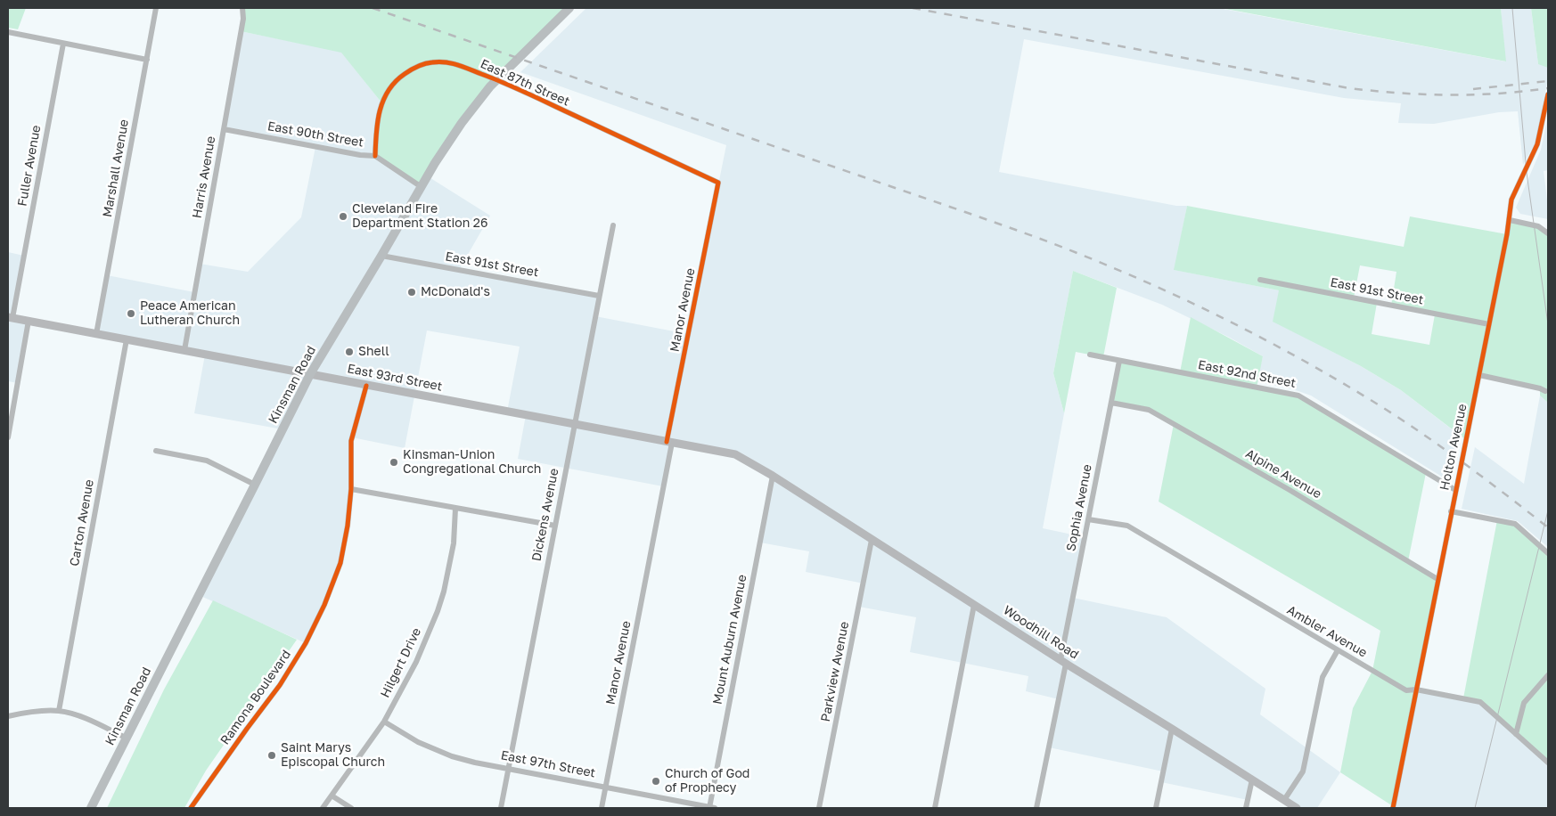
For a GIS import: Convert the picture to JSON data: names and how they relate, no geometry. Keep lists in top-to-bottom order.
{
  "streets": {
    "main road": ["East 93rd Street", "Kinsman Road", "Woodhill Road"],
    "street": [
      "East 87th Street",
      "East 90th Street",
      "Fuller Avenue",
      "Marshall Avenue",
      "Harris Avenue",
      "East 91st Street",
      "Manor Avenue",
      "East 92nd Street",
      "Holton Avenue",
      "Alpine Avenue",
      "Sophia Avenue",
      "Dickens Avenue",
      "Carton Avenue",
      "Ambler Avenue",
      "Mount Auburn Avenue",
      "Hilgert Drive",
      "Parkview Avenue",
      "Ramona Boulevard",
      "East 97th Street"
    ]
  },
  "crossings": [
    ["East 87th Street", "East 90th Street"],
    ["East 87th Street", "Manor Avenue"],
    ["East 90th Street", "Harris Avenue"],
    ["East 90th Street", "Kinsman Road"],
    ["Fuller Avenue", "East 93rd Street"],
    ["Marshall Avenue", "East 93rd Street"],
    ["Harris Avenue", "East 93rd Street"],
    ["East 91st Street", "Kinsman Road"],
    ["East 91st Street", "Holton Avenue"],
    ["East 91st Street", "Dickens Avenue"],
    ["Manor Avenue", "East 93rd Street"],
    ["Manor Avenue", "East 97th Street"],
    ["East 92nd Street", "Holton Avenue"],
    ["East 92nd Street", "Sophia Avenue"],
    ["East 93rd Street", "Kinsman Road"],
    ["East 93rd Street", "Dickens Avenue"],
    ["East 93rd Street", "Carton Avenue"],
    ["East 93rd Street", "Woodhill Road"],
    ["East 93rd Street", "Mount Auburn Avenue"],
    ["East 93rd Street", "Ramona Boulevard"],
    ["Holton Avenue", "Alpine Avenue"],
    ["Holton Avenue", "Ambler Avenue"],
    ["Alpine Avenue", "Sophia Avenue"],
    ["Sophia Avenue", "Ambler Avenue"],
    ["Sophia Avenue", "Woodhill Road"],
    ["Dickens Avenue", "East 97th Street"],
    ["Woodhill Road", "Mount Auburn Avenue"],
    ["Woodhill Road", "Parkview Avenue"],
    ["Mount Auburn Avenue", "East 97th Street"],
    ["Hilgert Drive", "East 97th Street"]
  ],
  "places": [
    "Cleveland Fire Department Station 26",
    "McDonald's",
    "Peace American Lutheran Church",
    "Shell",
    "Kinsman-Union Congregational Church",
    "Saint Marys Episcopal Church",
    "Church of God of Prophecy"
  ]
}
